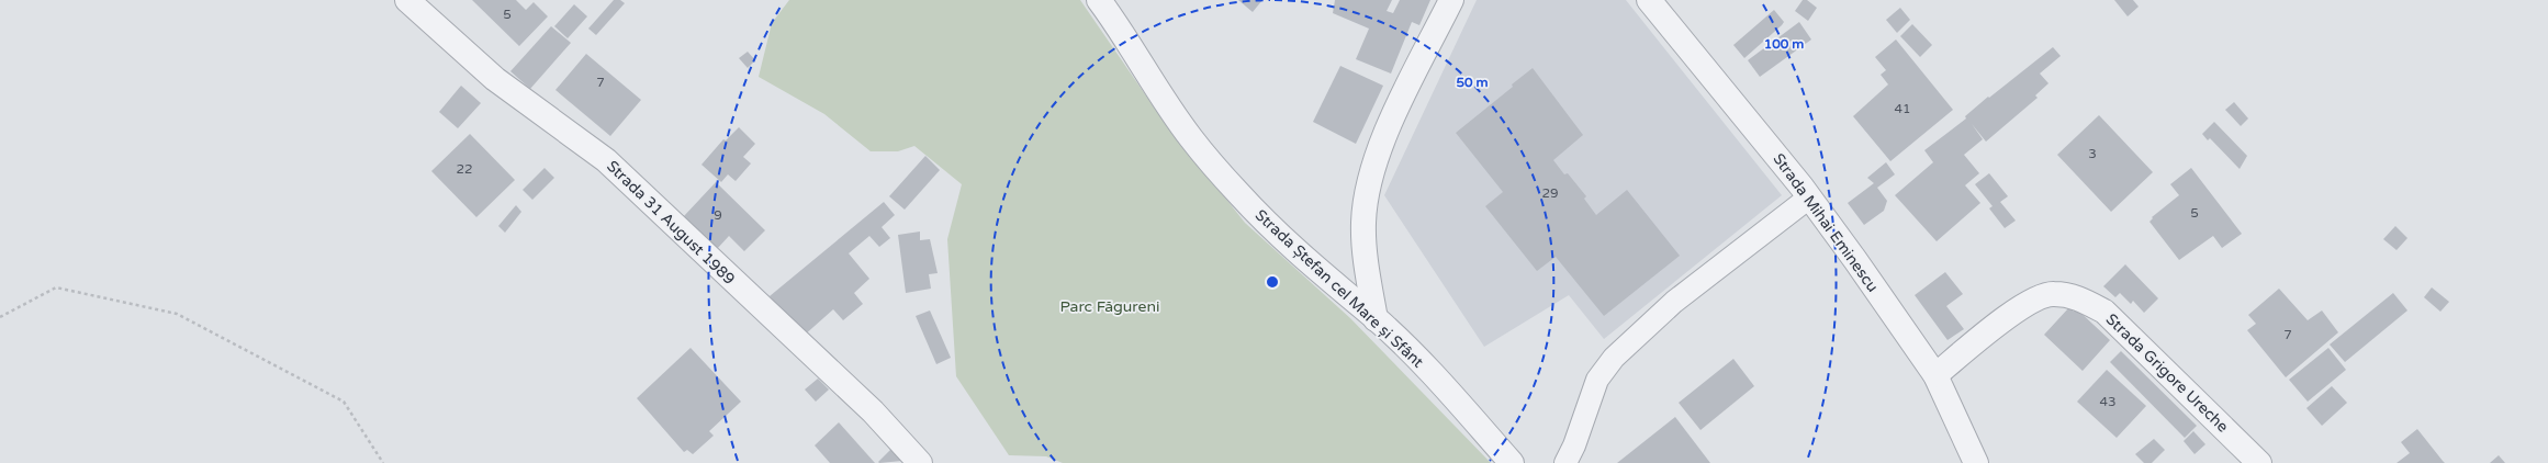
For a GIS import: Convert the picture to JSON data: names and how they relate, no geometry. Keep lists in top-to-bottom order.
{
  "streets": {
    "street": [
      "Strada 31 August 1989",
      "Strada Mihai Eminescu",
      "Strada Ștefan cel Mare și Sfânt",
      "Strada Grigore Ureche"
    ]
  },
  "crossings": [
    ["Strada Mihai Eminescu", "Strada Grigore Ureche"]
  ],
  "parks": ["Parc Făgureni"],
  "house_numbers": [
    "5",
    "7",
    "41",
    "3",
    "22",
    "29",
    "5",
    "9",
    "7",
    "43"
  ],
  "rings": ["100 m", "50 m"]
}
